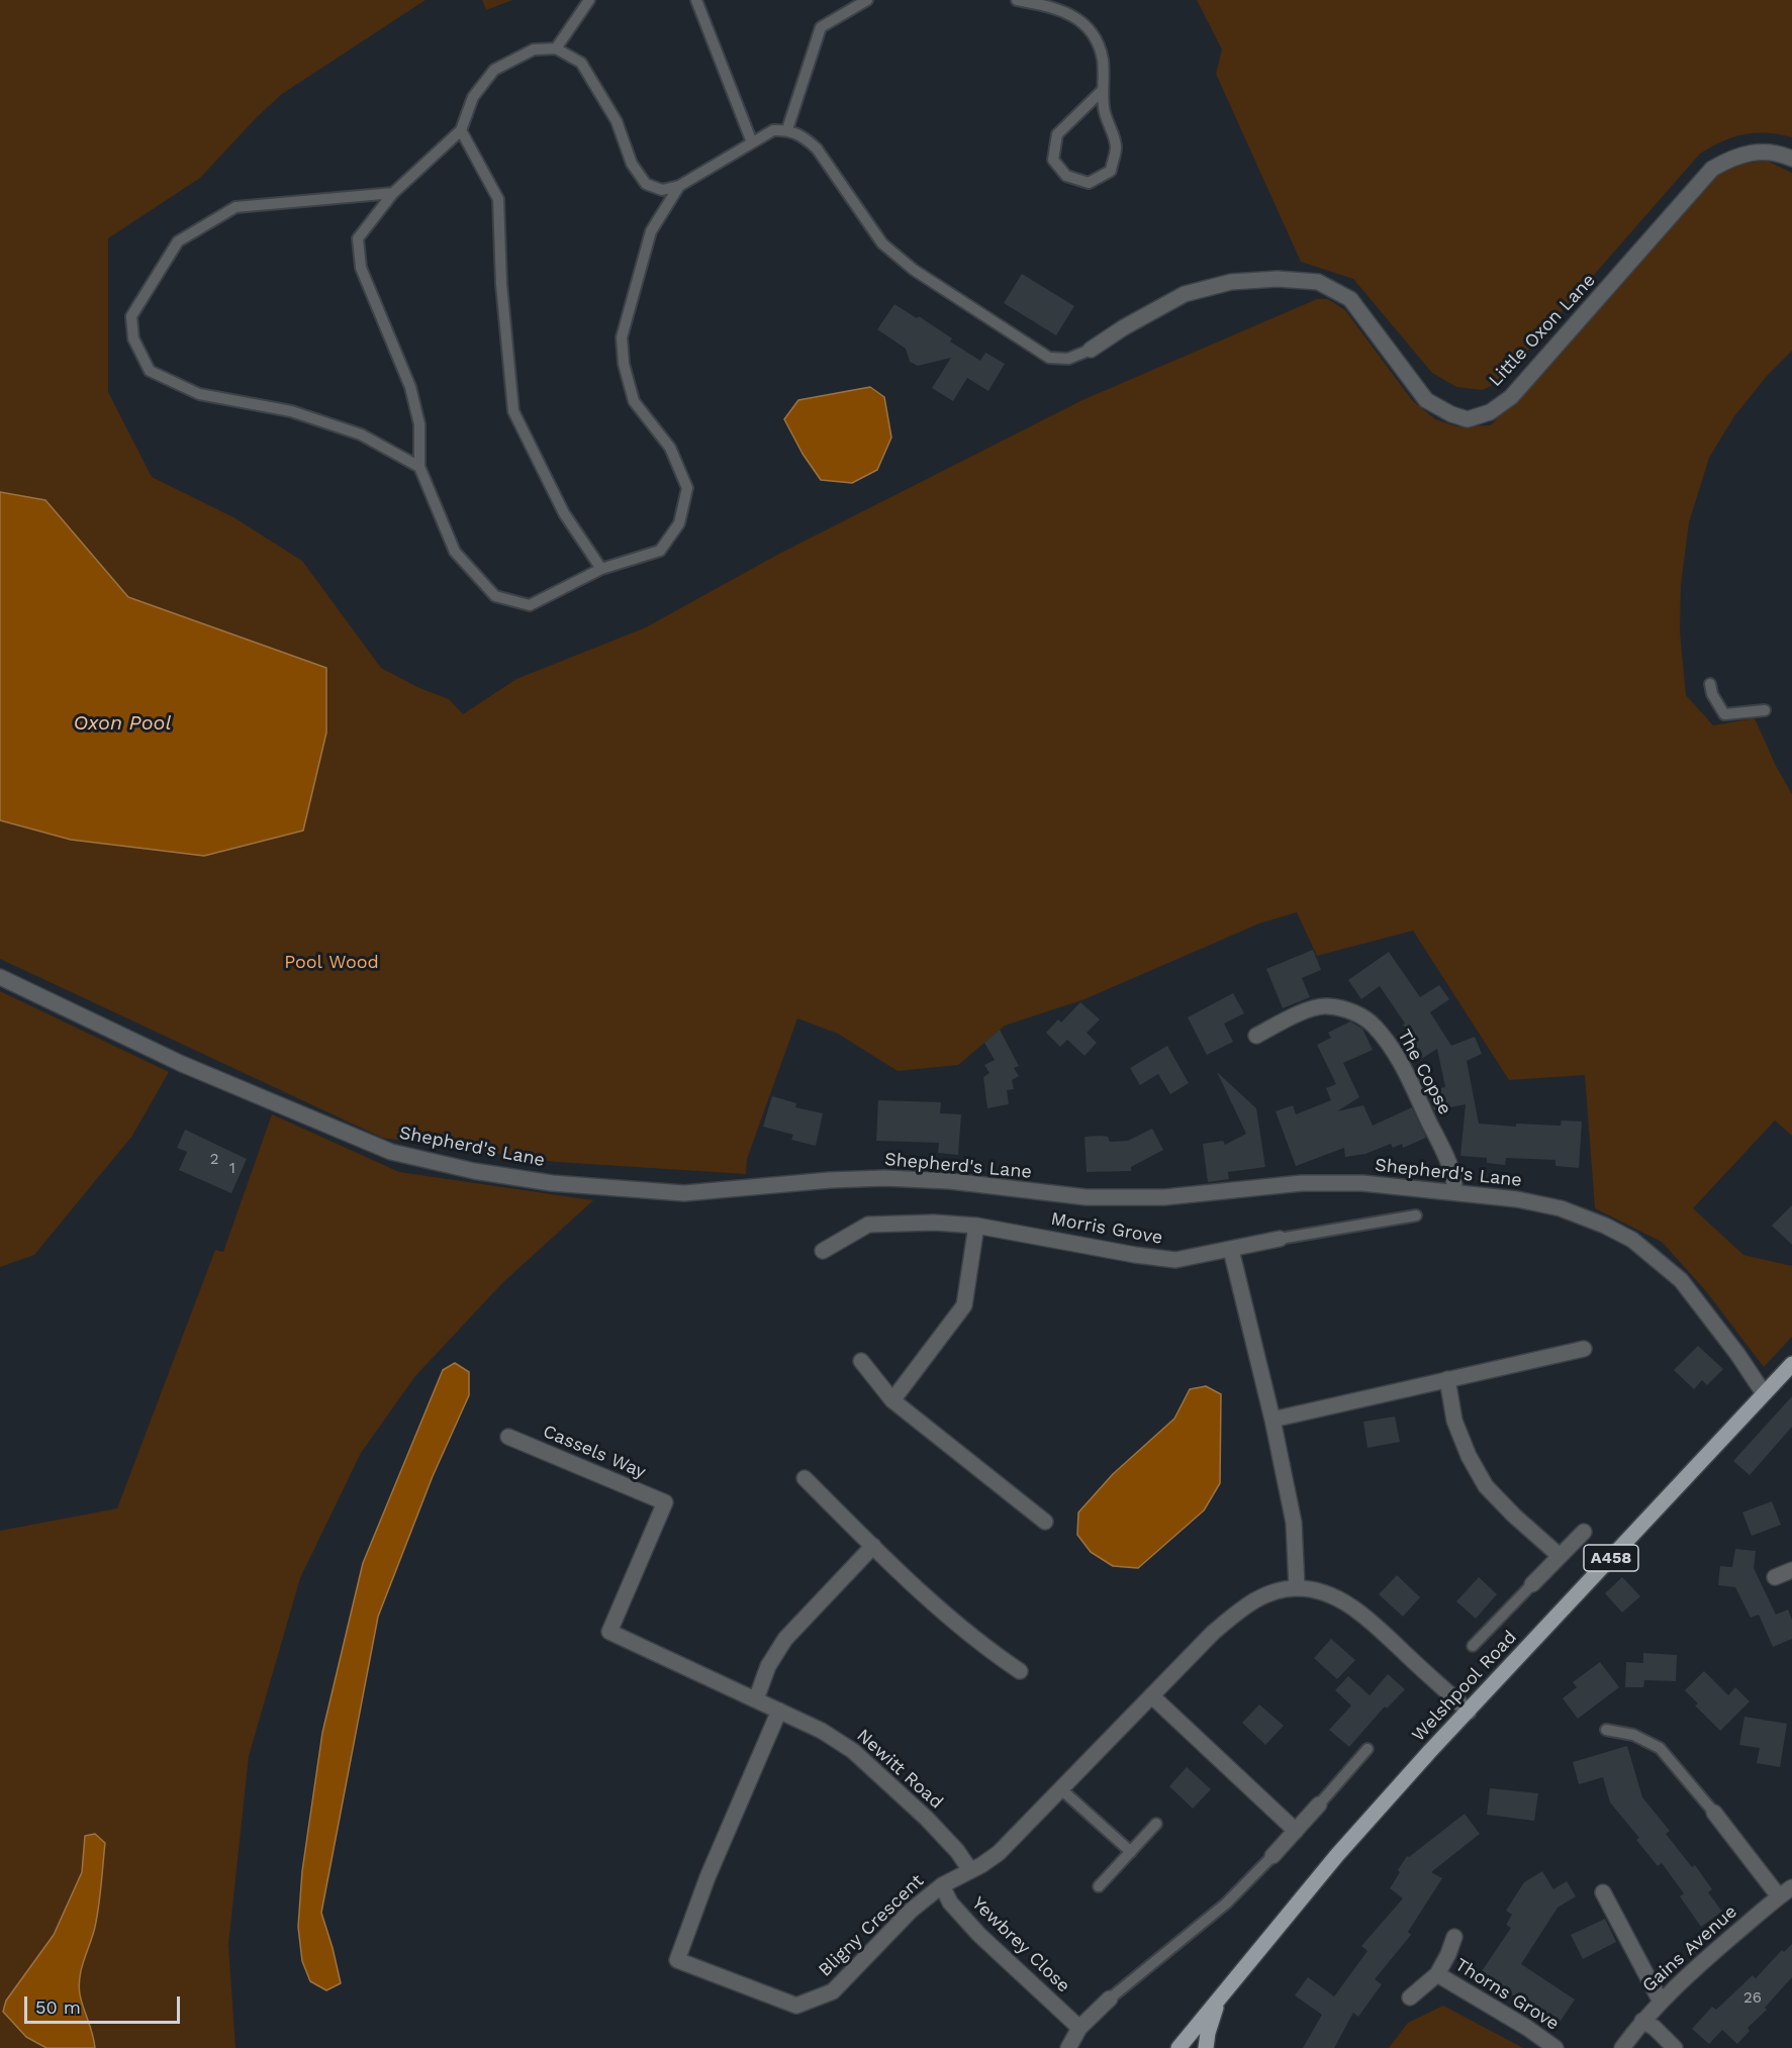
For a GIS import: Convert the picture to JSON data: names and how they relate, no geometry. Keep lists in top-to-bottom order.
{
  "streets": {
    "main road": ["A458", "Welshpool Road"],
    "street": [
      "Little Oxon Lane",
      "The Copse",
      "Shepherd's Lane",
      "Morris Grove",
      "Cassels Way",
      "Newitt Road",
      "Bligny Crescent",
      "Yewbrey Close",
      "Gains Avenue",
      "Thorns Grove"
    ]
  },
  "crossings": [
    ["The Copse", "Shepherd's Lane"],
    ["Shepherd's Lane", "Welshpool Road"],
    ["Cassels Way", "Newitt Road"],
    ["Welshpool Road", "Bligny Crescent"],
    ["Newitt Road", "Bligny Crescent"],
    ["Bligny Crescent", "Yewbrey Close"]
  ],
  "water": ["Oxon Pool"],
  "parks": ["Pool Wood"],
  "house_numbers": ["2", "1", "26"],
  "scale_bar": "50 m"
}
